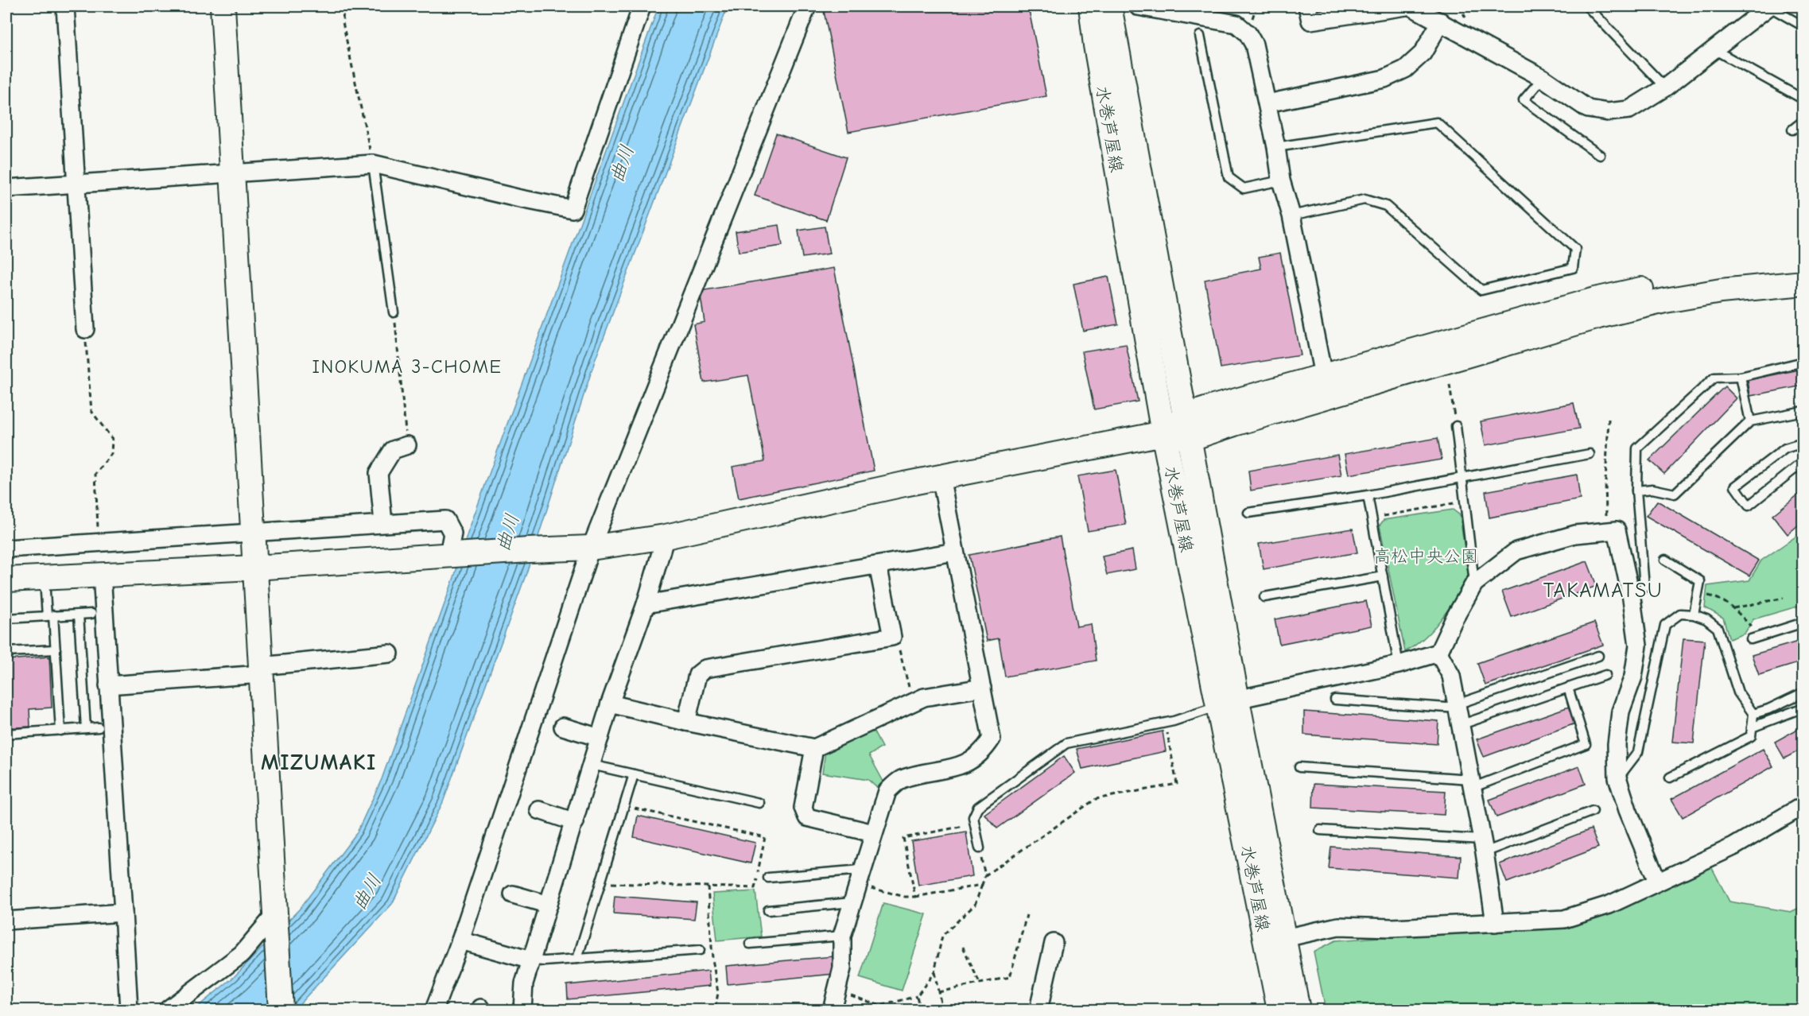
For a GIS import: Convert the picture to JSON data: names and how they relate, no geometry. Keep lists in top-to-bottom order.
{
  "streets": {
    "street": ["水巻芦屋線"]
  },
  "districts": ["INOKUMA 3-CHOME", "TAKAMATSU", "MIZUMAKI"],
  "water": ["曲川"],
  "parks": ["高松中央公園"]
}
